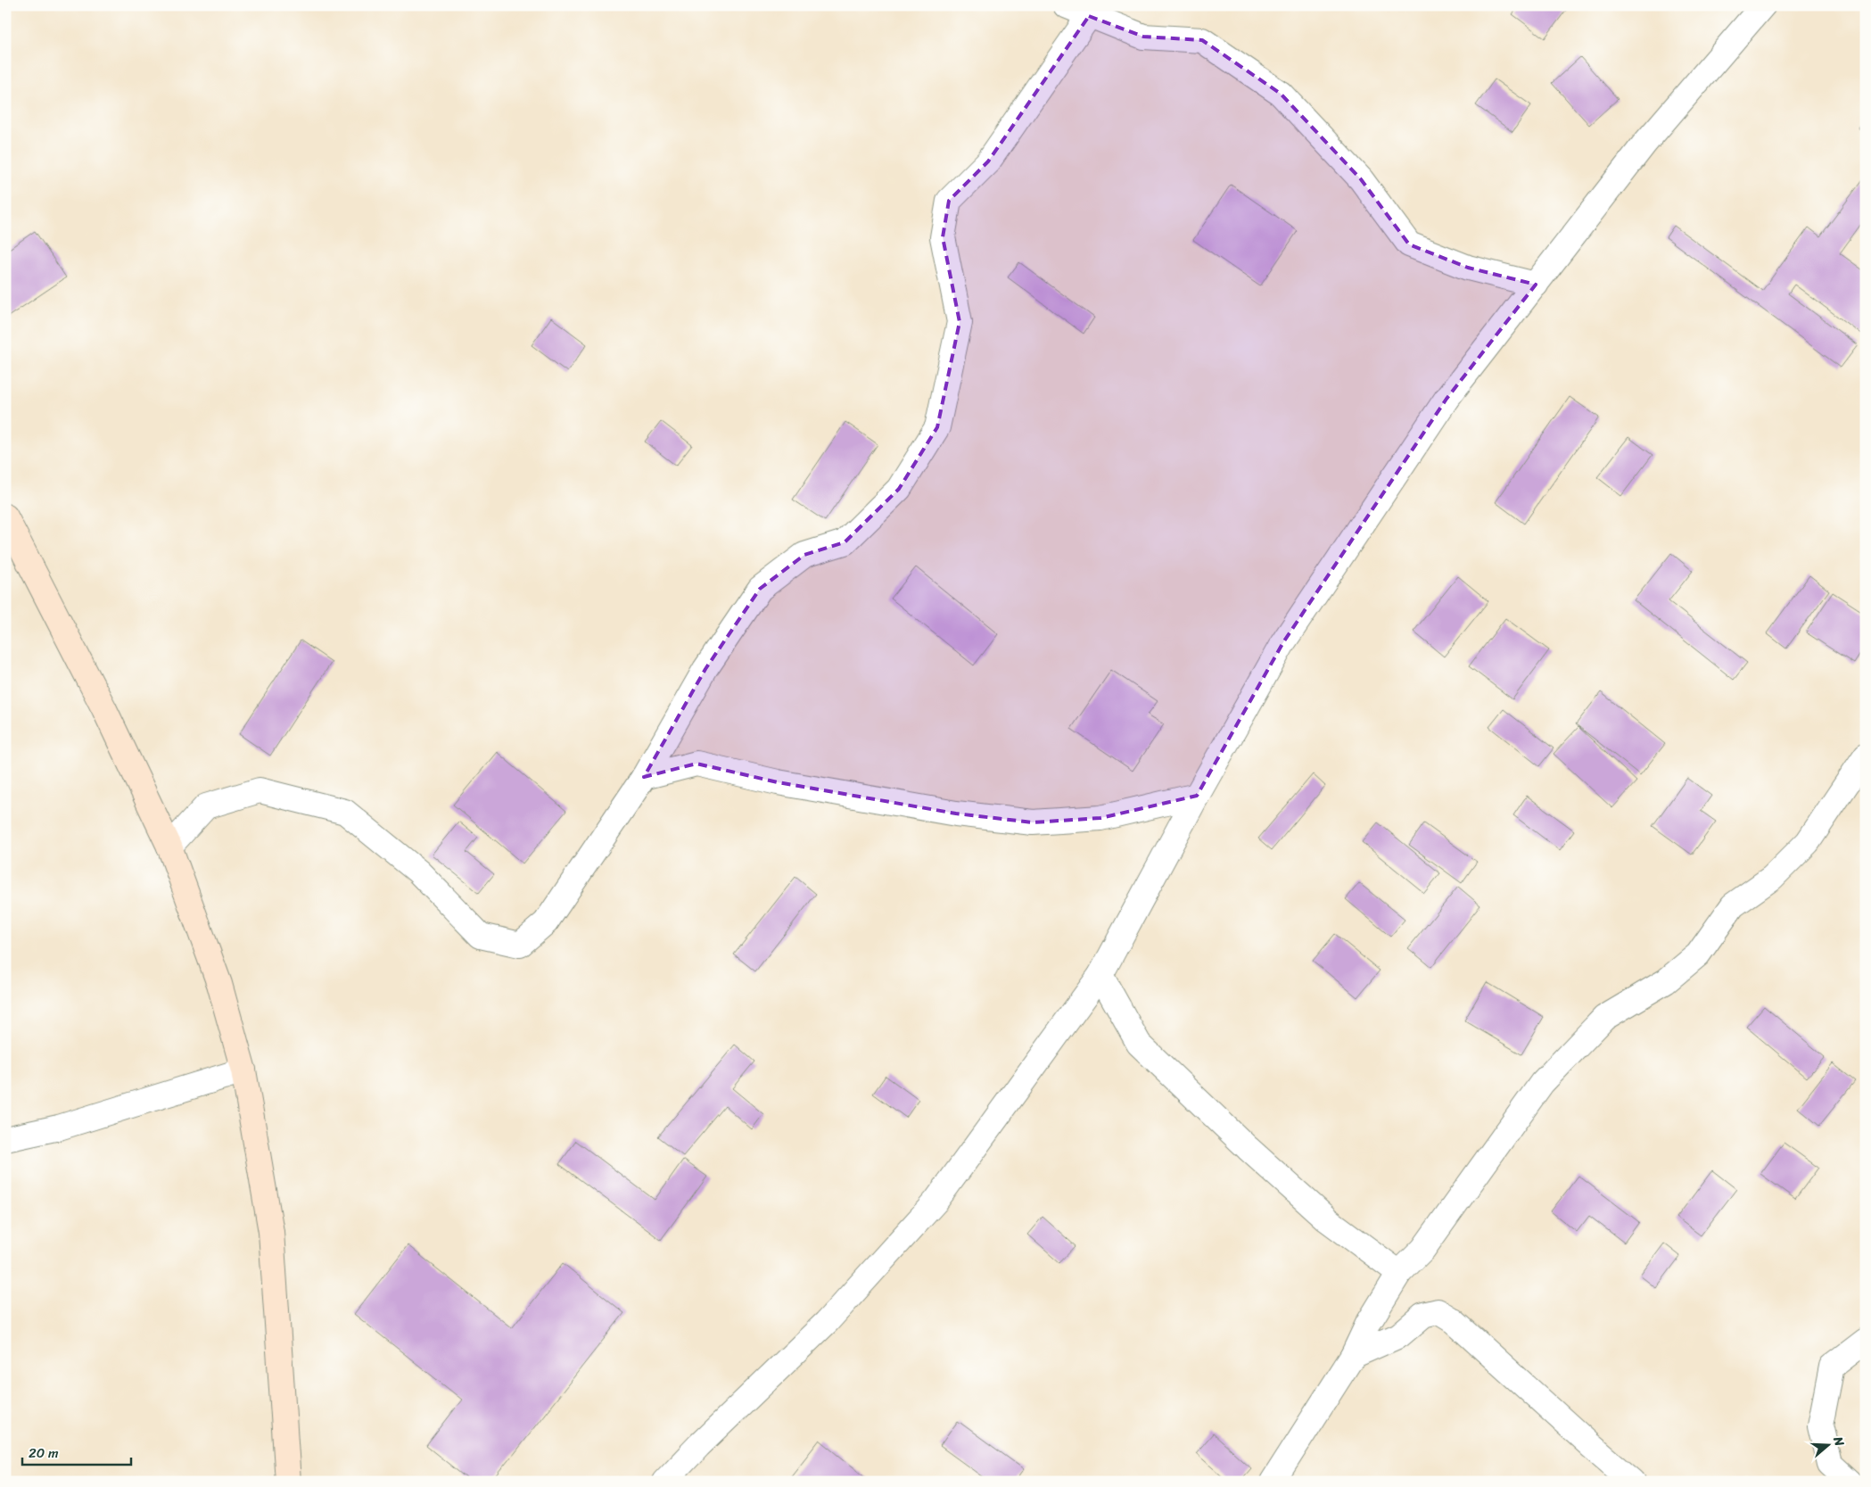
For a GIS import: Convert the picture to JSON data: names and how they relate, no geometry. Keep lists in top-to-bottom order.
{
  "scale_bar": "20 m",
  "north": "right"
}
